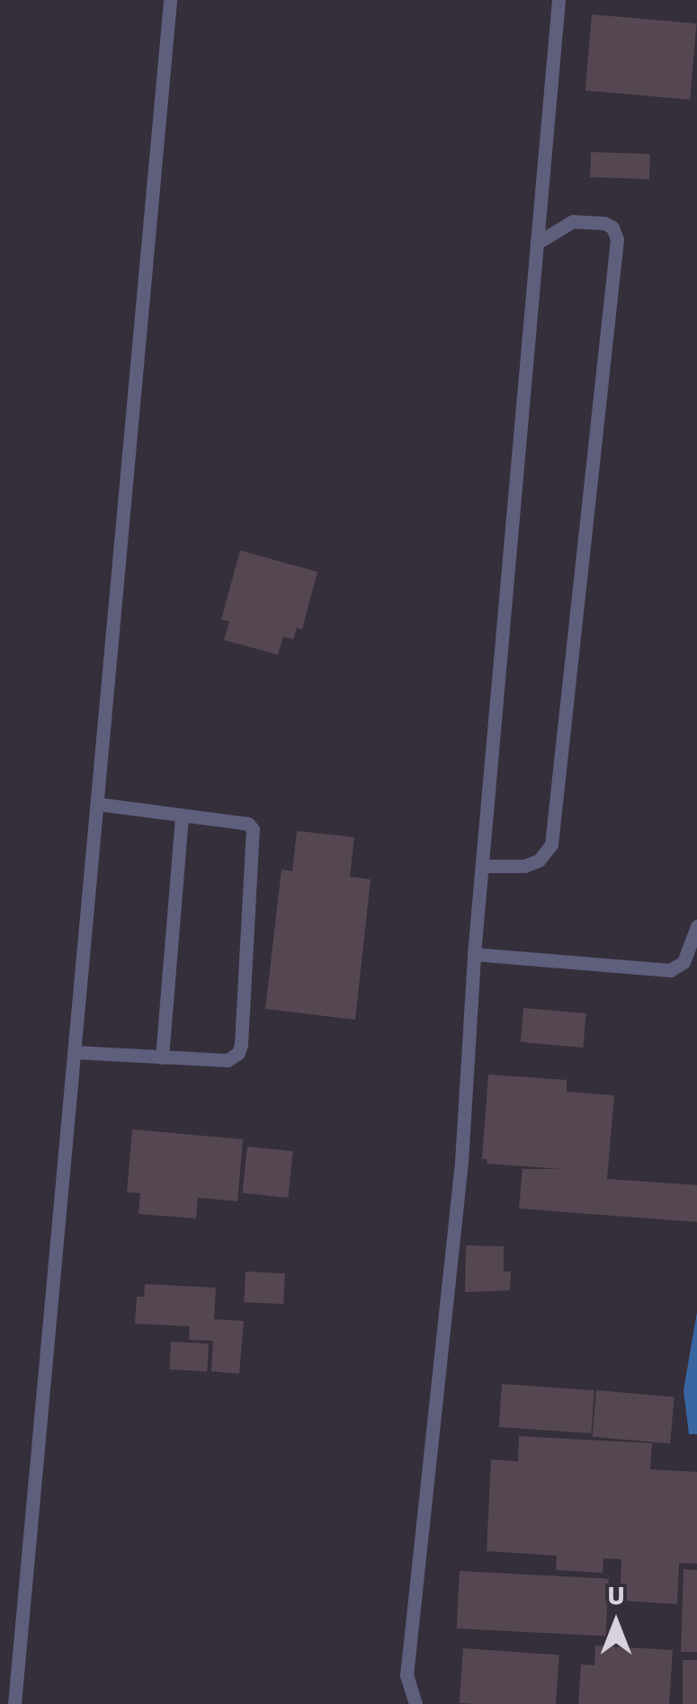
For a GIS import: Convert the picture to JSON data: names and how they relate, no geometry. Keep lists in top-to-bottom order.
{
  "north": "top"
}
